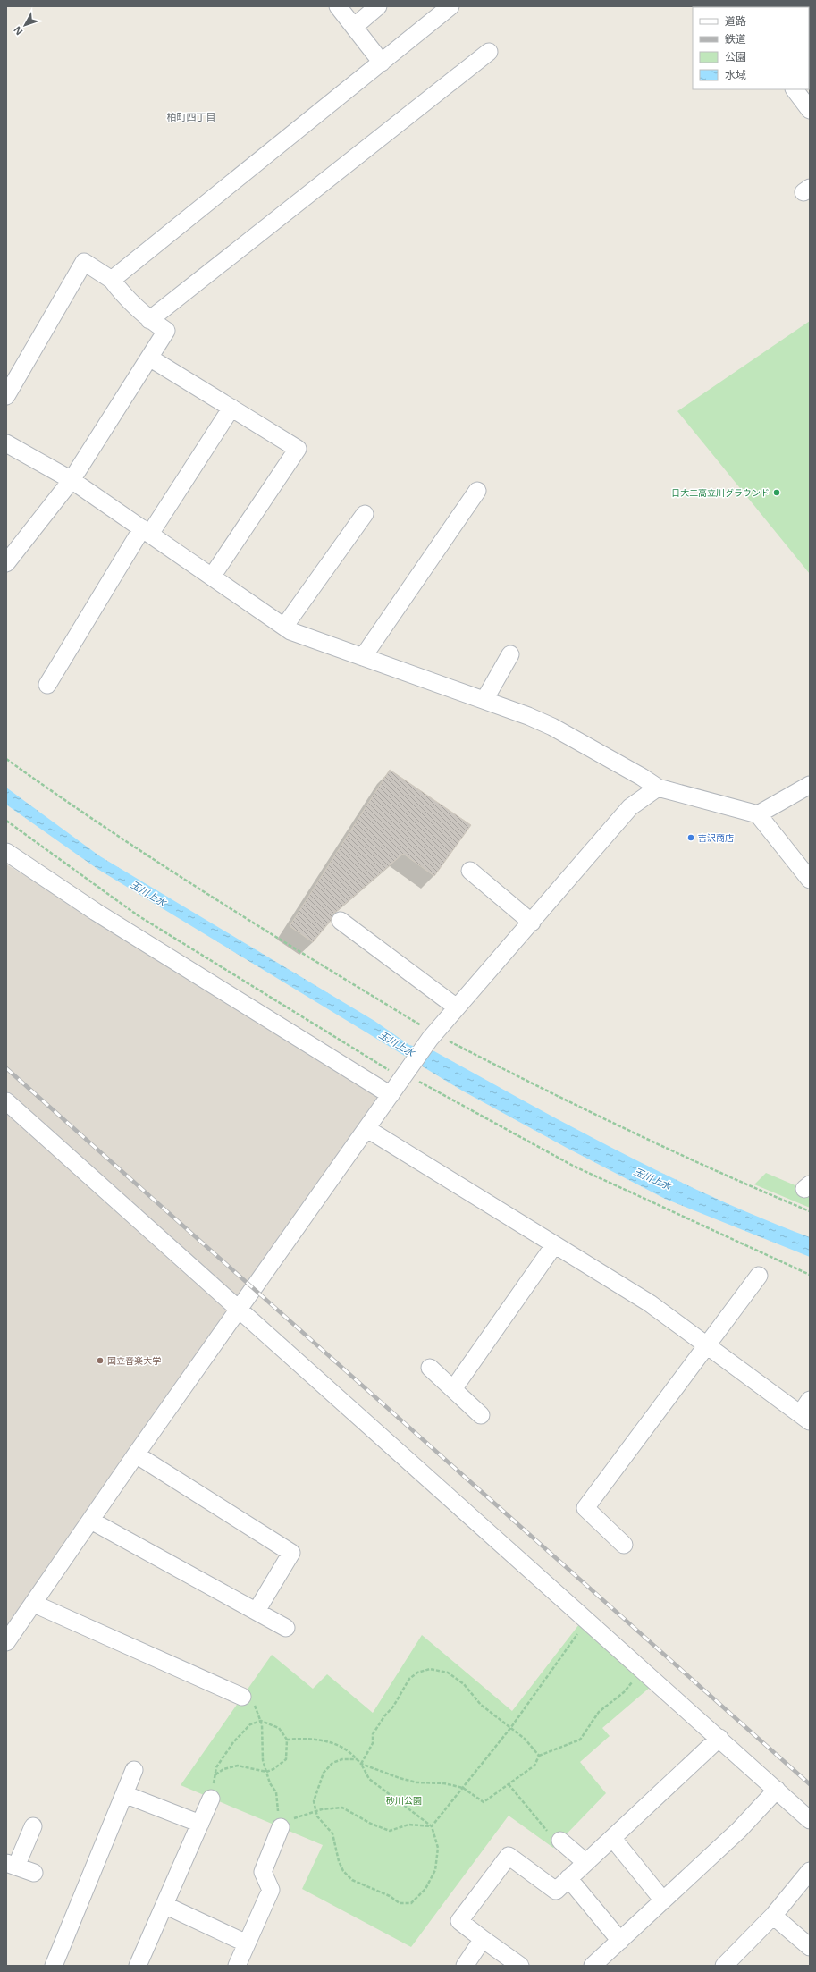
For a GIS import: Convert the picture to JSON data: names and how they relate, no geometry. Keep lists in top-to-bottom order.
{
  "districts": ["柏町四丁目"],
  "water": ["玉川上水"],
  "parks": ["砂川公園"],
  "places": ["日大二高立川グラウンド", "吉沢商店", "国立音楽大学"],
  "legend": [
    "道路",
    "鉄道",
    "公園",
    "水域"
  ],
  "north": "bottom left"
}
